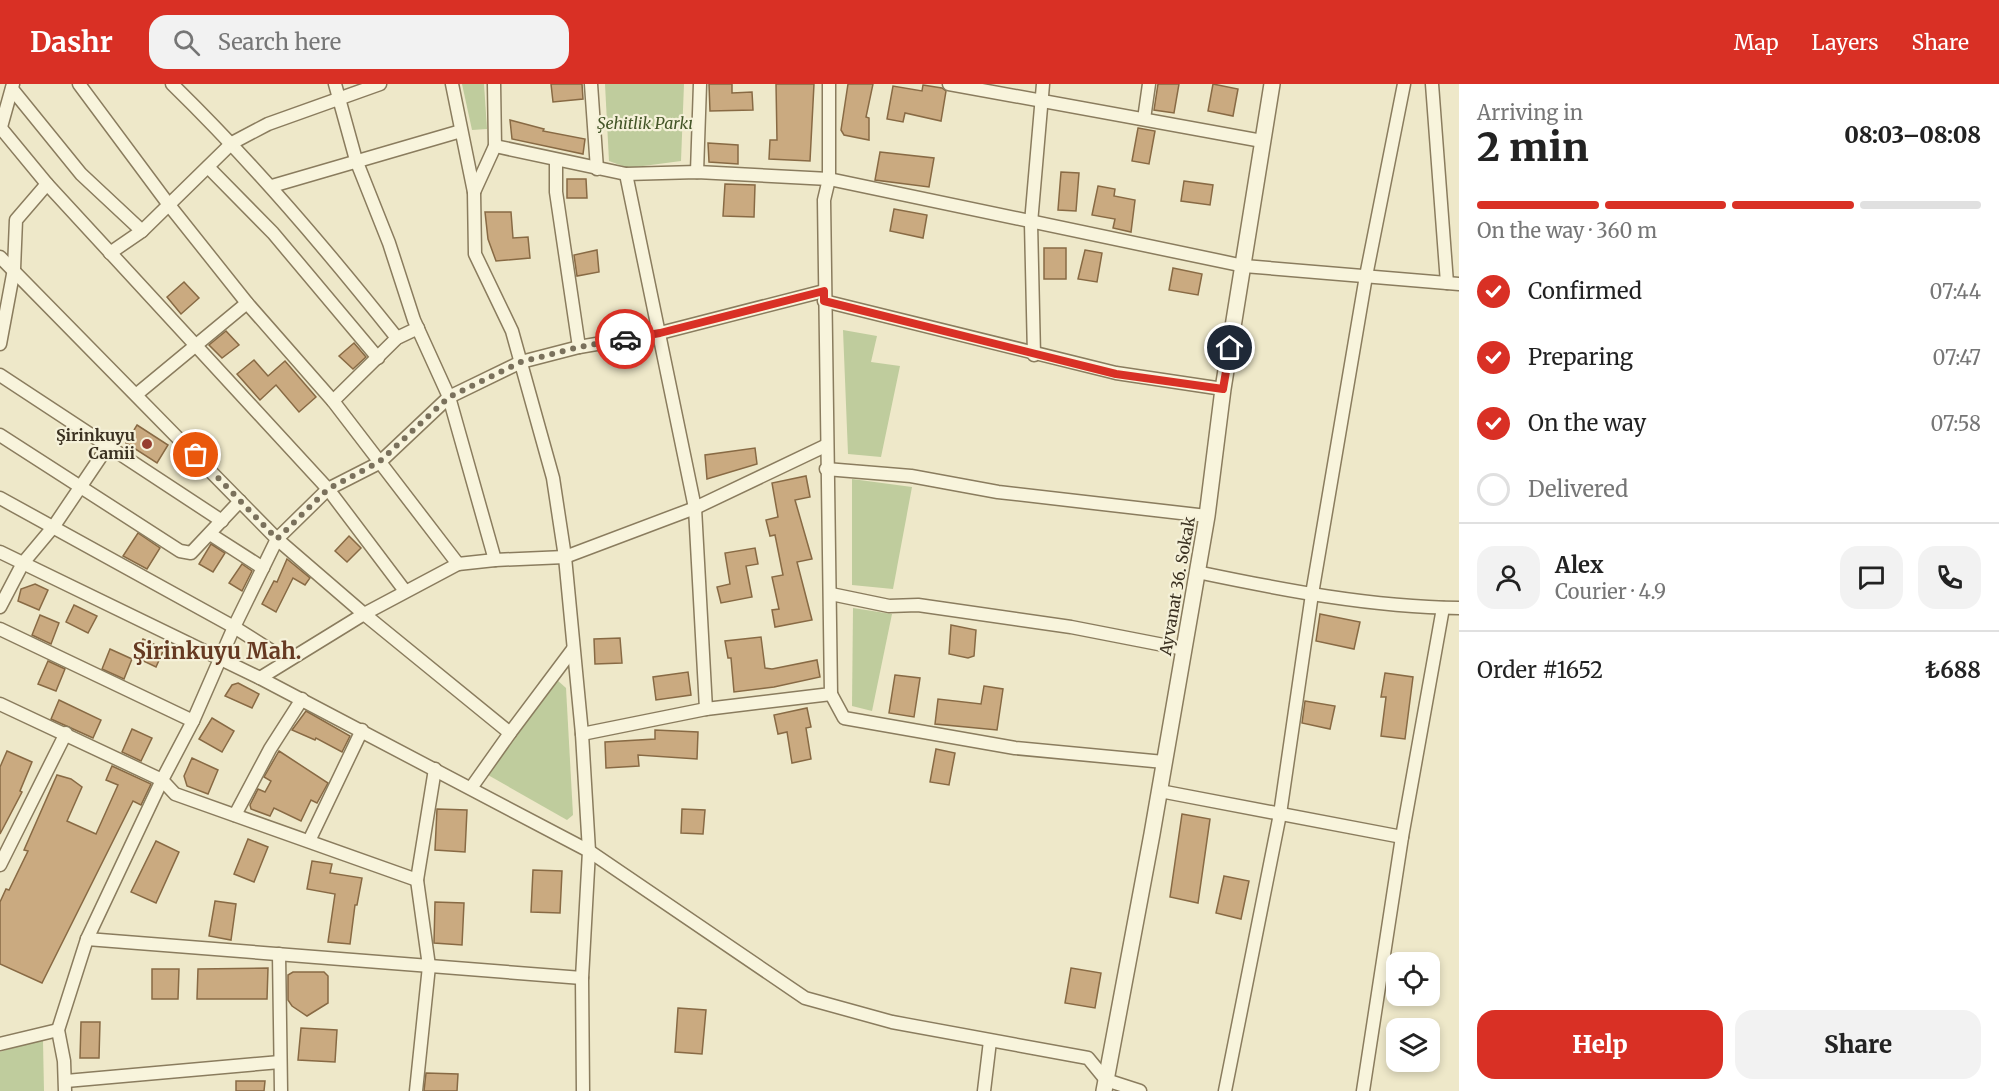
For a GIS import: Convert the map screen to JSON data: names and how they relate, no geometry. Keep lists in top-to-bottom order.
{
  "streets": {
    "street": ["Ayvanat 36. Sokak"]
  },
  "districts": ["Şirinkuyu Mah."],
  "parks": ["Şehitlik Parkı"],
  "places": ["Şirinkuyu Camii"],
  "page": {
    "header": "Dashr",
    "search": "Search here",
    "nav": ["Map", "Layers", "Share"],
    "heading": ["2 min", "Arriving in", "08:03–08:08"],
    "panel": [
      "Alex",
      "Courier · 4.9",
      "Order #1652",
      "₺688"
    ],
    "bar": "On the way · 360 m",
    "list": [
      ["Confirmed", "07:44"],
      ["Preparing", "07:47"],
      ["On the way", "07:58"],
      "Delivered"
    ],
    "buttons": ["Help", "Share"]
  }
}
